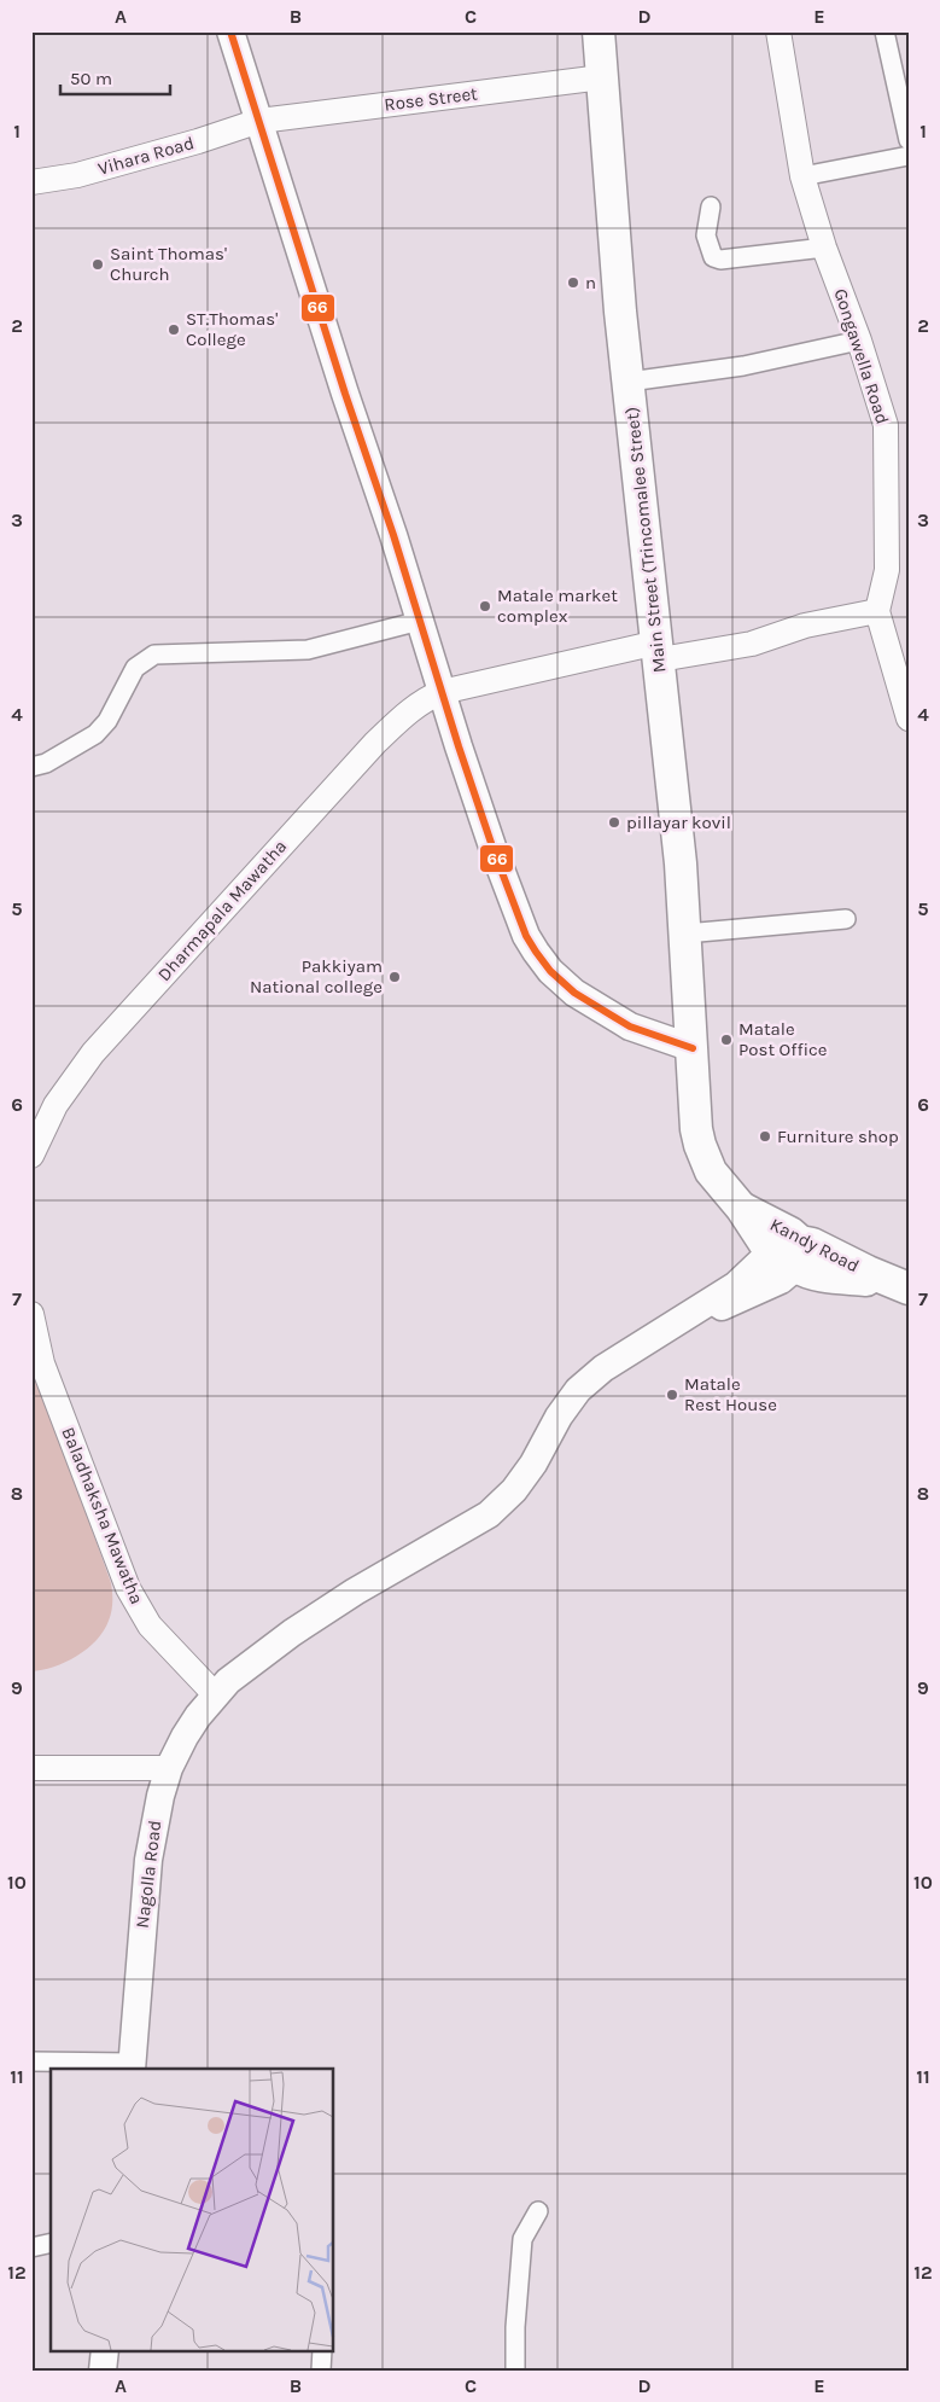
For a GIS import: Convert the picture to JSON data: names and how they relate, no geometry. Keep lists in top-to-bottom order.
{
  "streets": {
    "highway": ["Main Street (Trincomalee Street)", "Kandy Road"],
    "main road": ["Nagolla Road"],
    "street": [
      "Rose Street",
      "Vihara Road",
      "Gongawella Road",
      "Dharmapala Mawatha",
      "Baladhaksha Mawatha"
    ]
  },
  "crossings": [
    ["Rose Street", "Vihara Road"],
    ["Rose Street", "Main Street (Trincomalee Street)"],
    ["Gongawella Road", "Dharmapala Mawatha"],
    ["Main Street (Trincomalee Street)", "Dharmapala Mawatha"],
    ["Main Street (Trincomalee Street)", "Kandy Road"],
    ["Kandy Road", "Nagolla Road"],
    ["Baladhaksha Mawatha", "Nagolla Road"]
  ],
  "places": [
    "Saint Thomas' Church",
    "n",
    "ST.Thomas' College",
    "Matale market complex",
    "pillayar kovil",
    "Pakkiyam National college",
    "Matale Post Office",
    "Furniture shop",
    "Matale Rest House"
  ],
  "lines": ["transit line 66"],
  "scale_bar": "50 m",
  "grid": {
    "columns": [
      "A",
      "B",
      "C",
      "D",
      "E"
    ],
    "rows": [
      "1",
      "2",
      "3",
      "4",
      "5",
      "6",
      "7",
      "8",
      "9",
      "10",
      "11",
      "12"
    ]
  }
}
